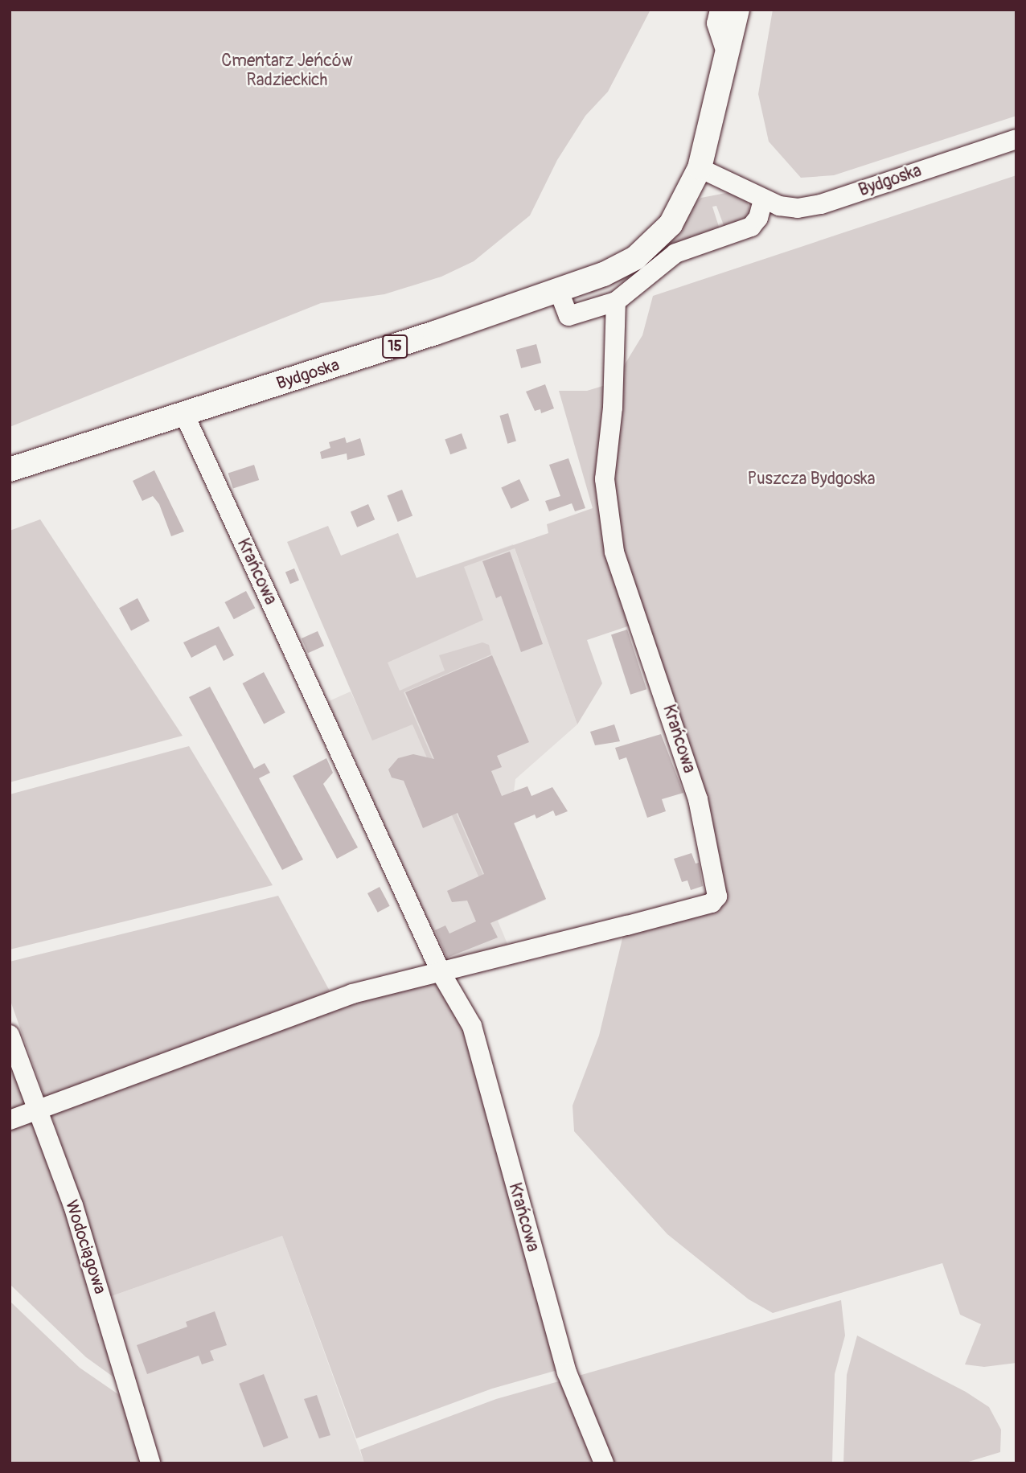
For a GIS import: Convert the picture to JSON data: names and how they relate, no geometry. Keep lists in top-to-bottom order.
{
  "streets": {
    "main road": ["Bydgoska", "15"],
    "street": ["Krańcowa", "Wodociągowa"]
  },
  "crossings": [
    ["Bydgoska", "15"],
    ["Bydgoska", "Krańcowa"]
  ],
  "parks": ["Cmentarz Jeńców Radzieckich", "Puszcza Bydgoska"]
}
